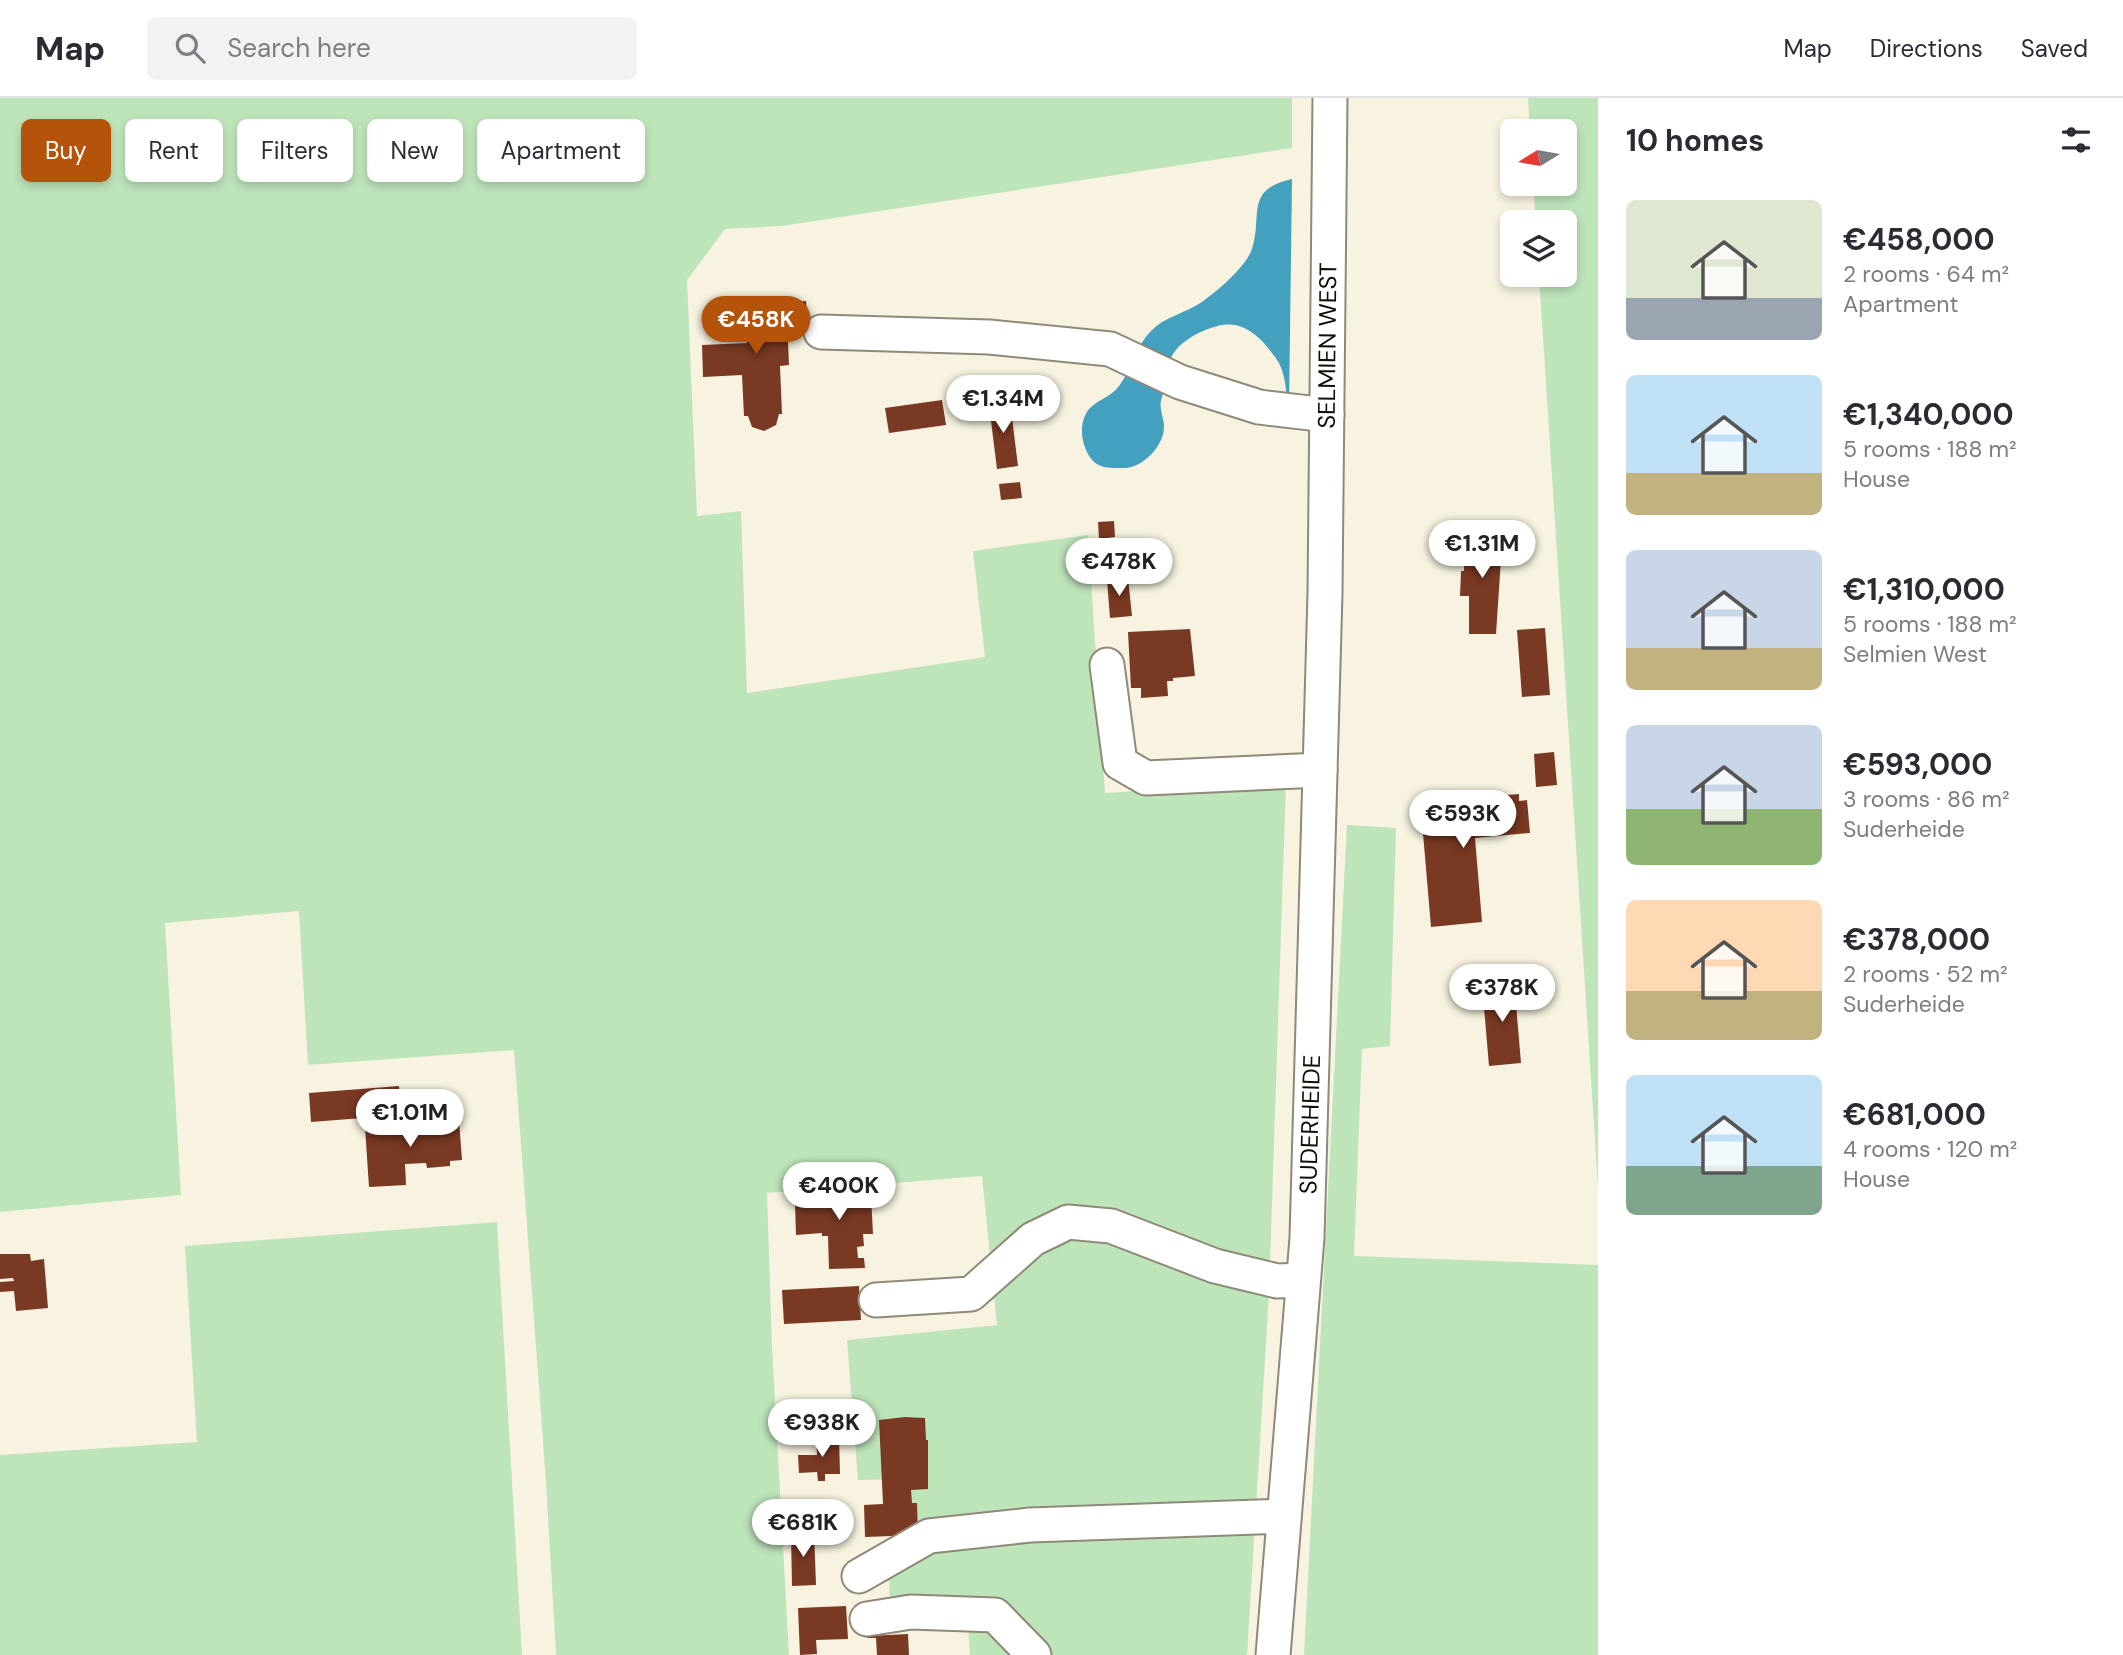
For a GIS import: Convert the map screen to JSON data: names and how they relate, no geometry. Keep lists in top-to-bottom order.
{
  "streets": {
    "street": ["SELMIEN WEST", "SUDERHEIDE"]
  },
  "crossings": [
    ["SELMIEN WEST", "SUDERHEIDE"]
  ],
  "north": "left",
  "page": {
    "header": "Map",
    "search": "Search here",
    "nav": ["Map", "Directions", "Saved"],
    "heading": "10 homes",
    "chip": [
      "Buy",
      "Rent",
      "Filters",
      "New",
      "Apartment"
    ],
    "list": [
      {
        "name": "€458,000",
        "note": "2 rooms · 64 m² · Apartment"
      },
      {
        "name": "€1,340,000",
        "note": "5 rooms · 188 m² · House"
      },
      {
        "name": "€1,310,000",
        "note": "5 rooms · 188 m² · Selmien West"
      },
      {
        "name": "€593,000",
        "note": "3 rooms · 86 m² · Suderheide"
      },
      {
        "name": "€378,000",
        "note": "2 rooms · 52 m² · Suderheide"
      },
      {
        "name": "€681,000",
        "note": "4 rooms · 120 m² · House"
      }
    ],
    "price": [
      "€458K",
      "€1.34M",
      "€1.31M",
      "€478K",
      "€593K",
      "€378K",
      "€1.01M",
      "€400K",
      "€938K",
      "€681K"
    ]
  }
}
